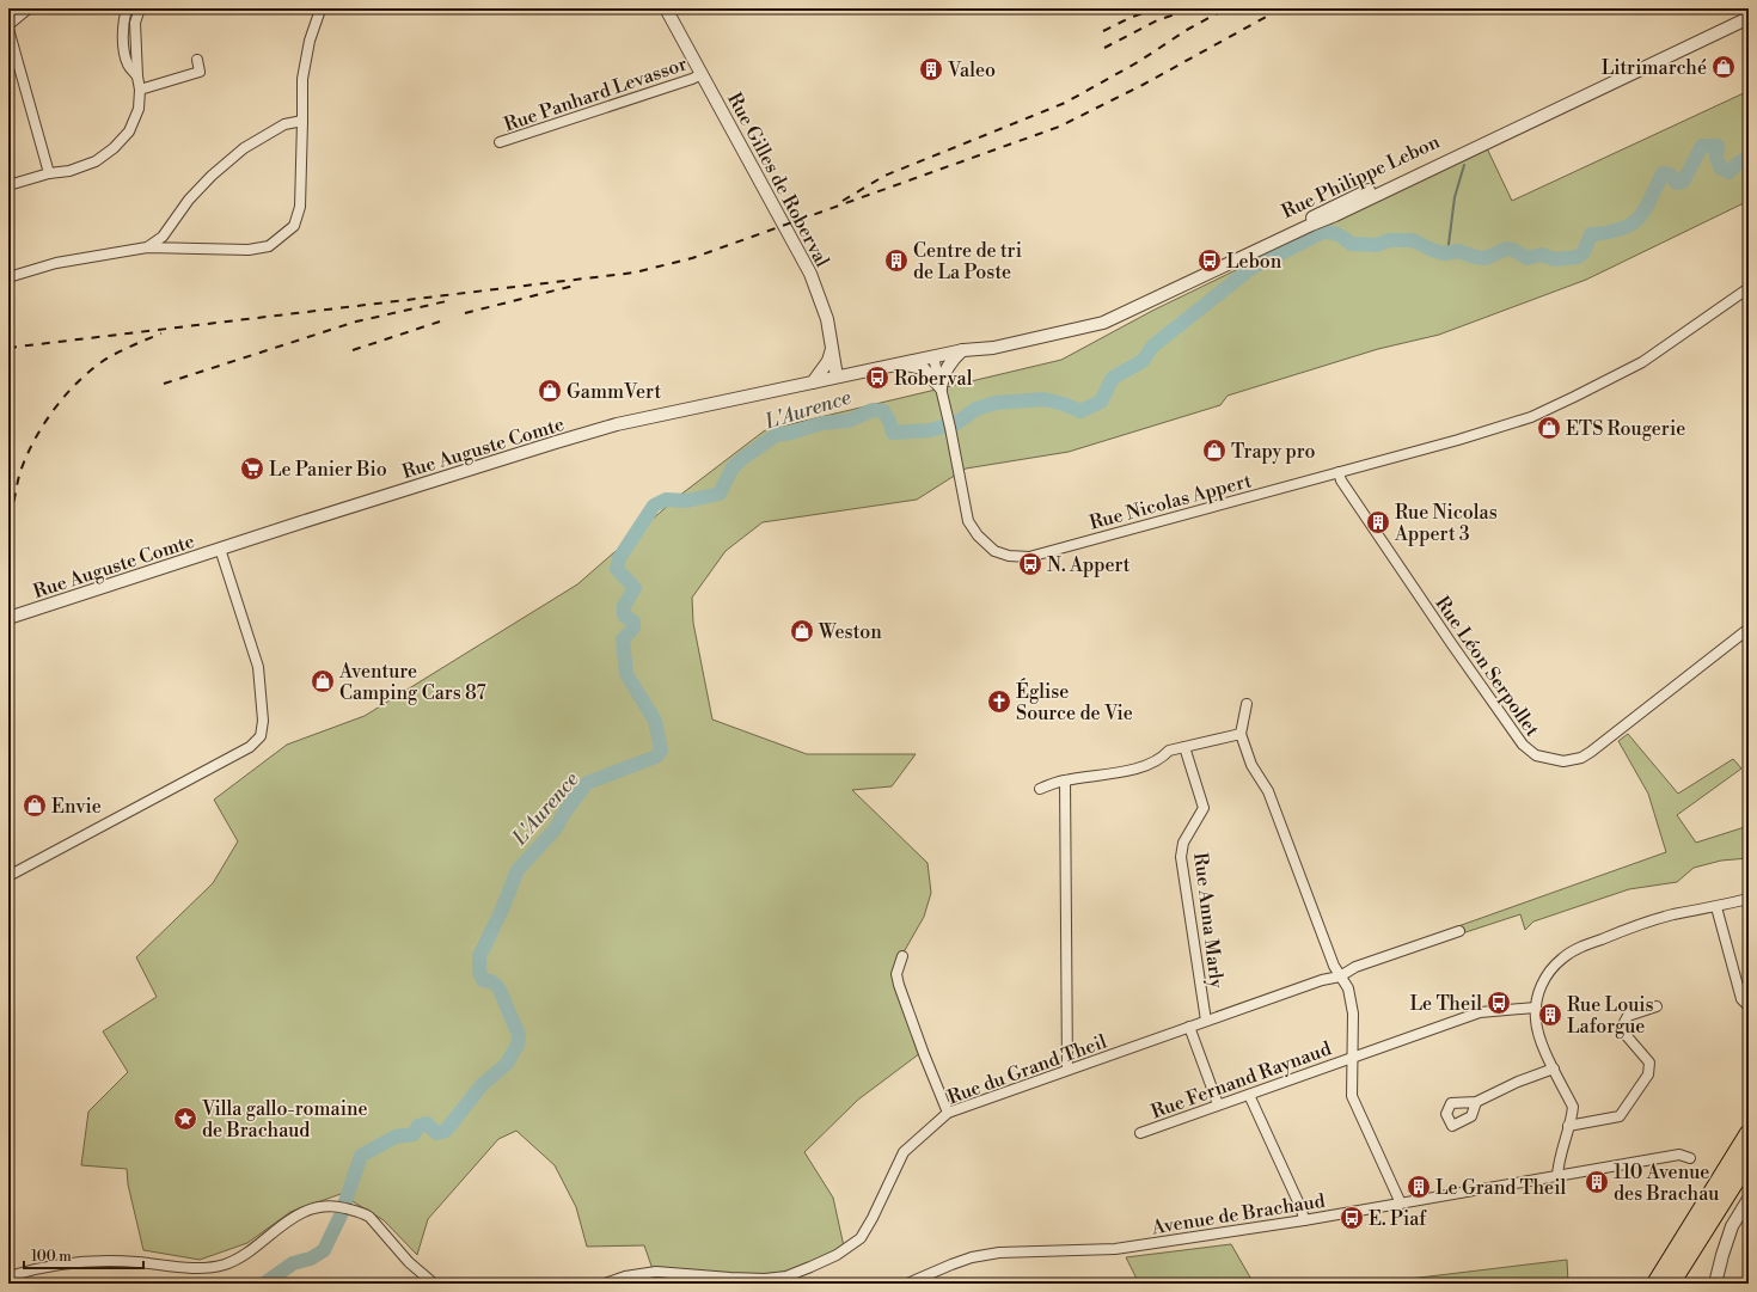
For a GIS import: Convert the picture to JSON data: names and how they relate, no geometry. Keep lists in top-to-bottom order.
{
  "streets": {
    "street": [
      "Rue Panhard Levassor",
      "Rue Philippe Lebon",
      "Rue Gilles de Roberval",
      "Rue Auguste Comte",
      "Rue Nicolas Appert",
      "Rue Léon Serpollet",
      "Rue Anna Marly",
      "Rue du Grand Theil",
      "Rue Fernand Raynaud",
      "Avenue de Brachaud"
    ]
  },
  "crossings": [
    ["Rue Panhard Levassor", "Rue Gilles de Roberval"],
    ["Rue Philippe Lebon", "Rue Gilles de Roberval"],
    ["Rue Philippe Lebon", "Rue Auguste Comte"],
    ["Rue Philippe Lebon", "Rue Nicolas Appert"],
    ["Rue Gilles de Roberval", "Rue Auguste Comte"],
    ["Rue Nicolas Appert", "Rue Léon Serpollet"],
    ["Rue Anna Marly", "Rue du Grand Theil"]
  ],
  "water": ["L'Aurence"],
  "places": {
    "shop": [
      "Litrimarché",
      "GammVert",
      "ETS Rougerie",
      "Trapy pro",
      "Weston",
      "Aventure Camping Cars 87",
      "Envie"
    ],
    "building": [
      "Valeo",
      "Centre de tri de La Poste",
      "Rue Nicolas Appert 3",
      "Rue Louis Laforgue",
      "110 Avenue des Brachau",
      "Le Grand Theil"
    ],
    "bus stop": [
      "Lebon",
      "Roberval",
      "N. Appert",
      "Le Theil",
      "E. Piaf"
    ],
    "supermarket": ["Le Panier Bio"],
    "church": ["Église Source de Vie"],
    "place": ["Villa gallo-romaine de Brachaud"]
  },
  "scale_bar": "100 m"
}
